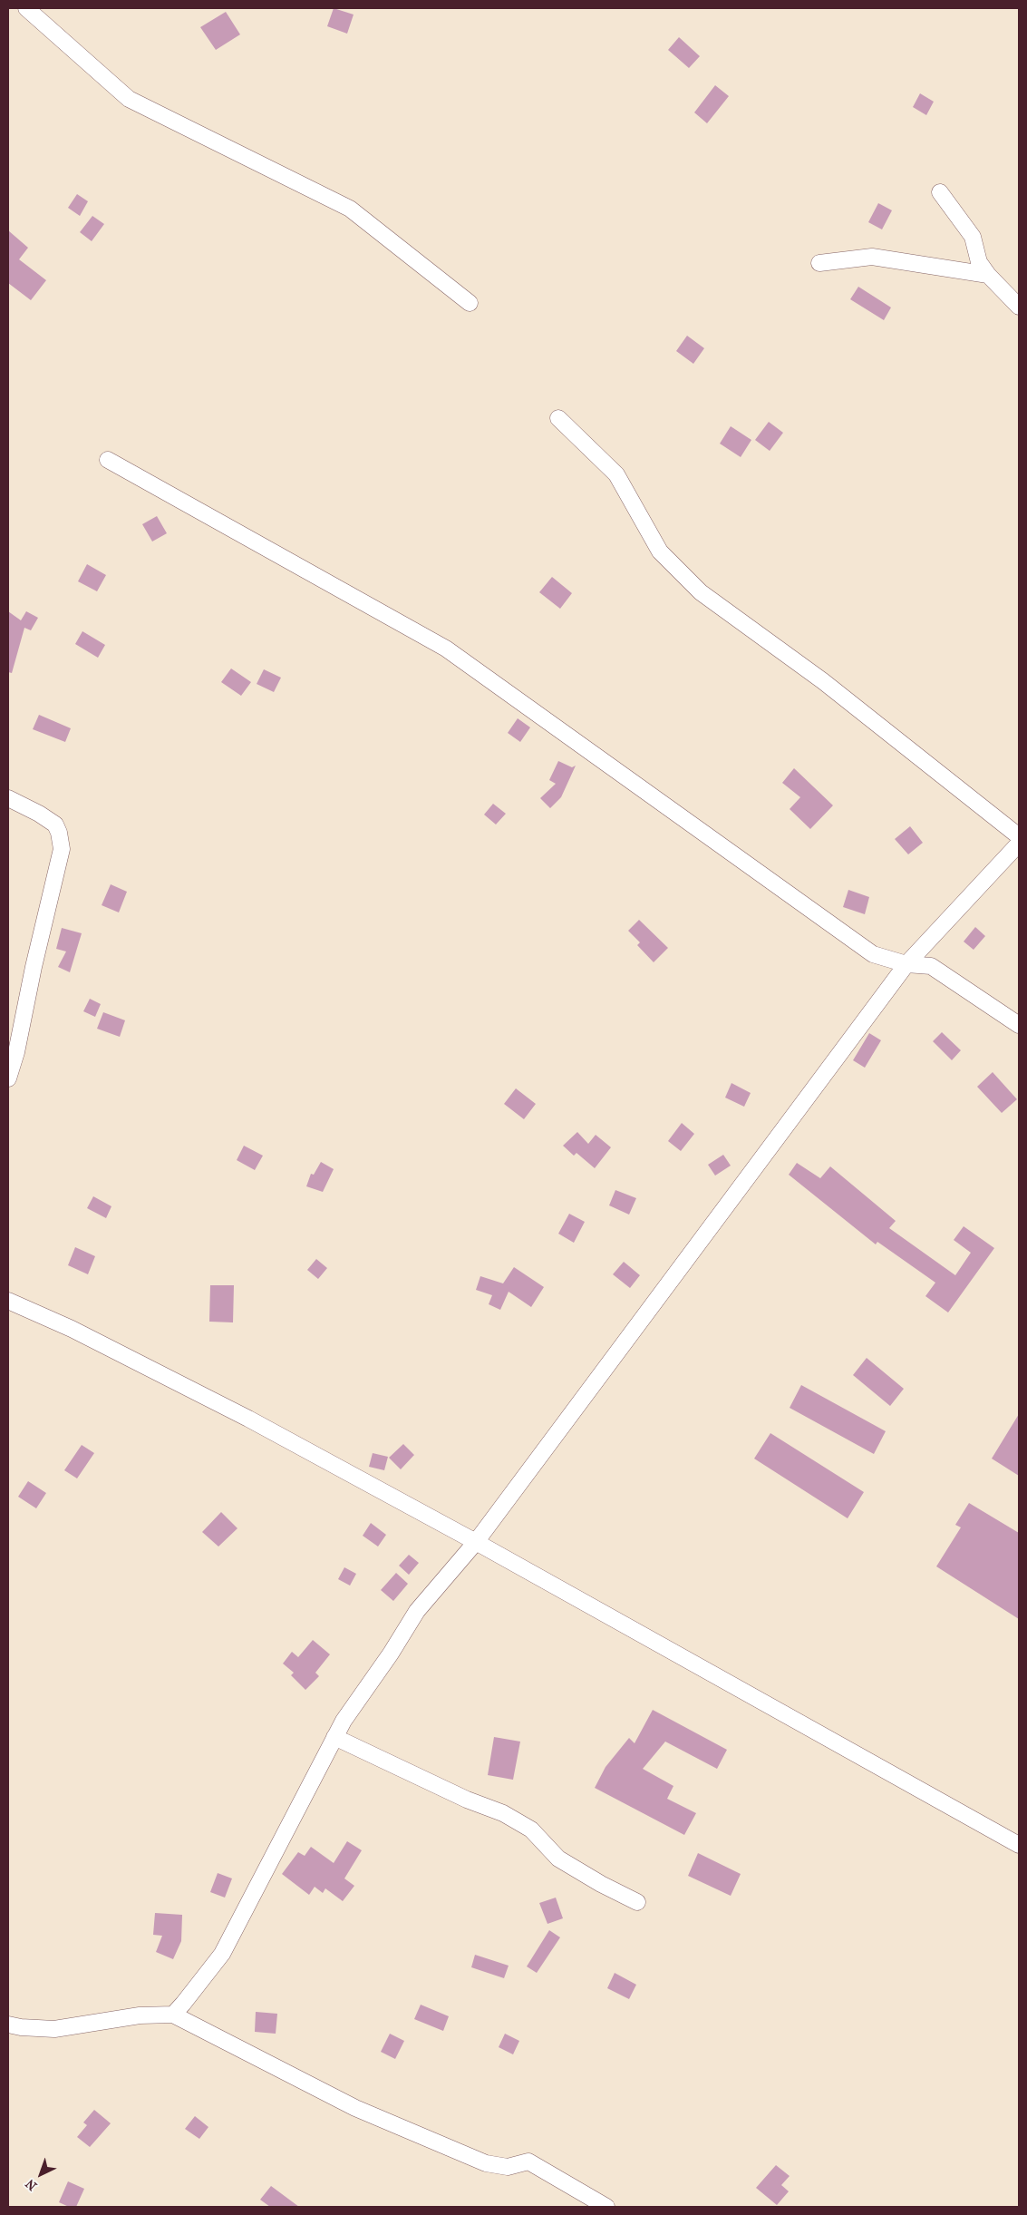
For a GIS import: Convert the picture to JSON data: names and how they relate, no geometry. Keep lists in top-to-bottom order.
{
  "north": "bottom left"
}
